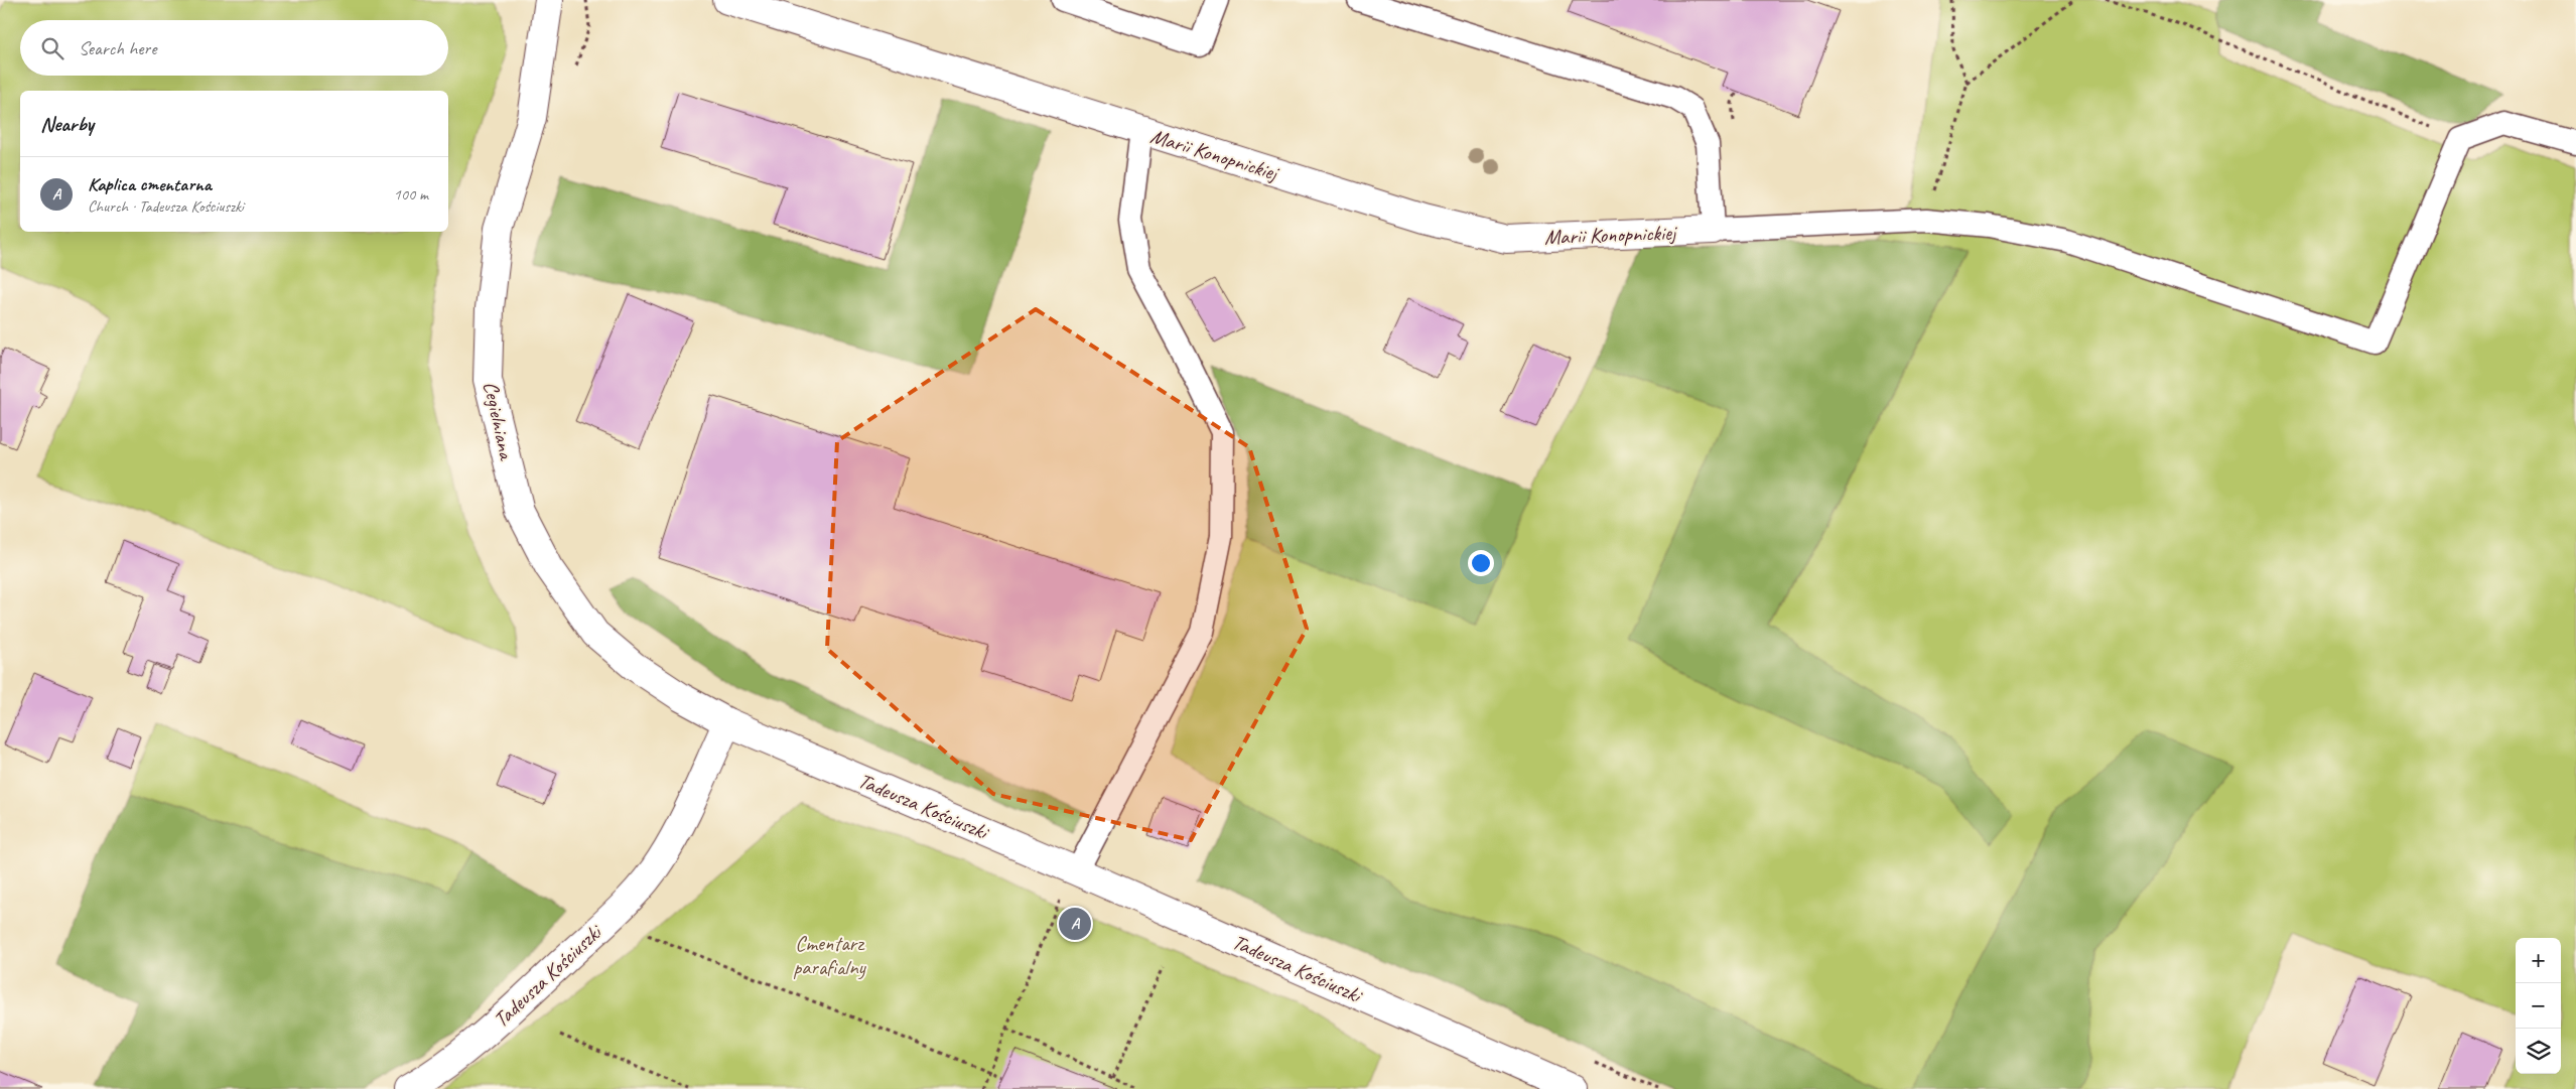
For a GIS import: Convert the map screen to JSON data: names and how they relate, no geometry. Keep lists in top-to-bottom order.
{
  "streets": {
    "street": ["Marii Konopnickiej", "Cegielniana", "Tadeusza Kościuszki"]
  },
  "crossings": [
    ["Cegielniana", "Tadeusza Kościuszki"]
  ],
  "parks": ["Cmentarz parafialny"],
  "page": {
    "search": "Search here",
    "heading": "Nearby",
    "list": [
      {
        "mark": "A",
        "name": "Kaplica cmentarna",
        "note": "Church · Tadeusza Kościuszki",
        "value": "100 m"
      }
    ],
    "pins": "A",
    "map_buttons": ["+", "−"]
  }
}
